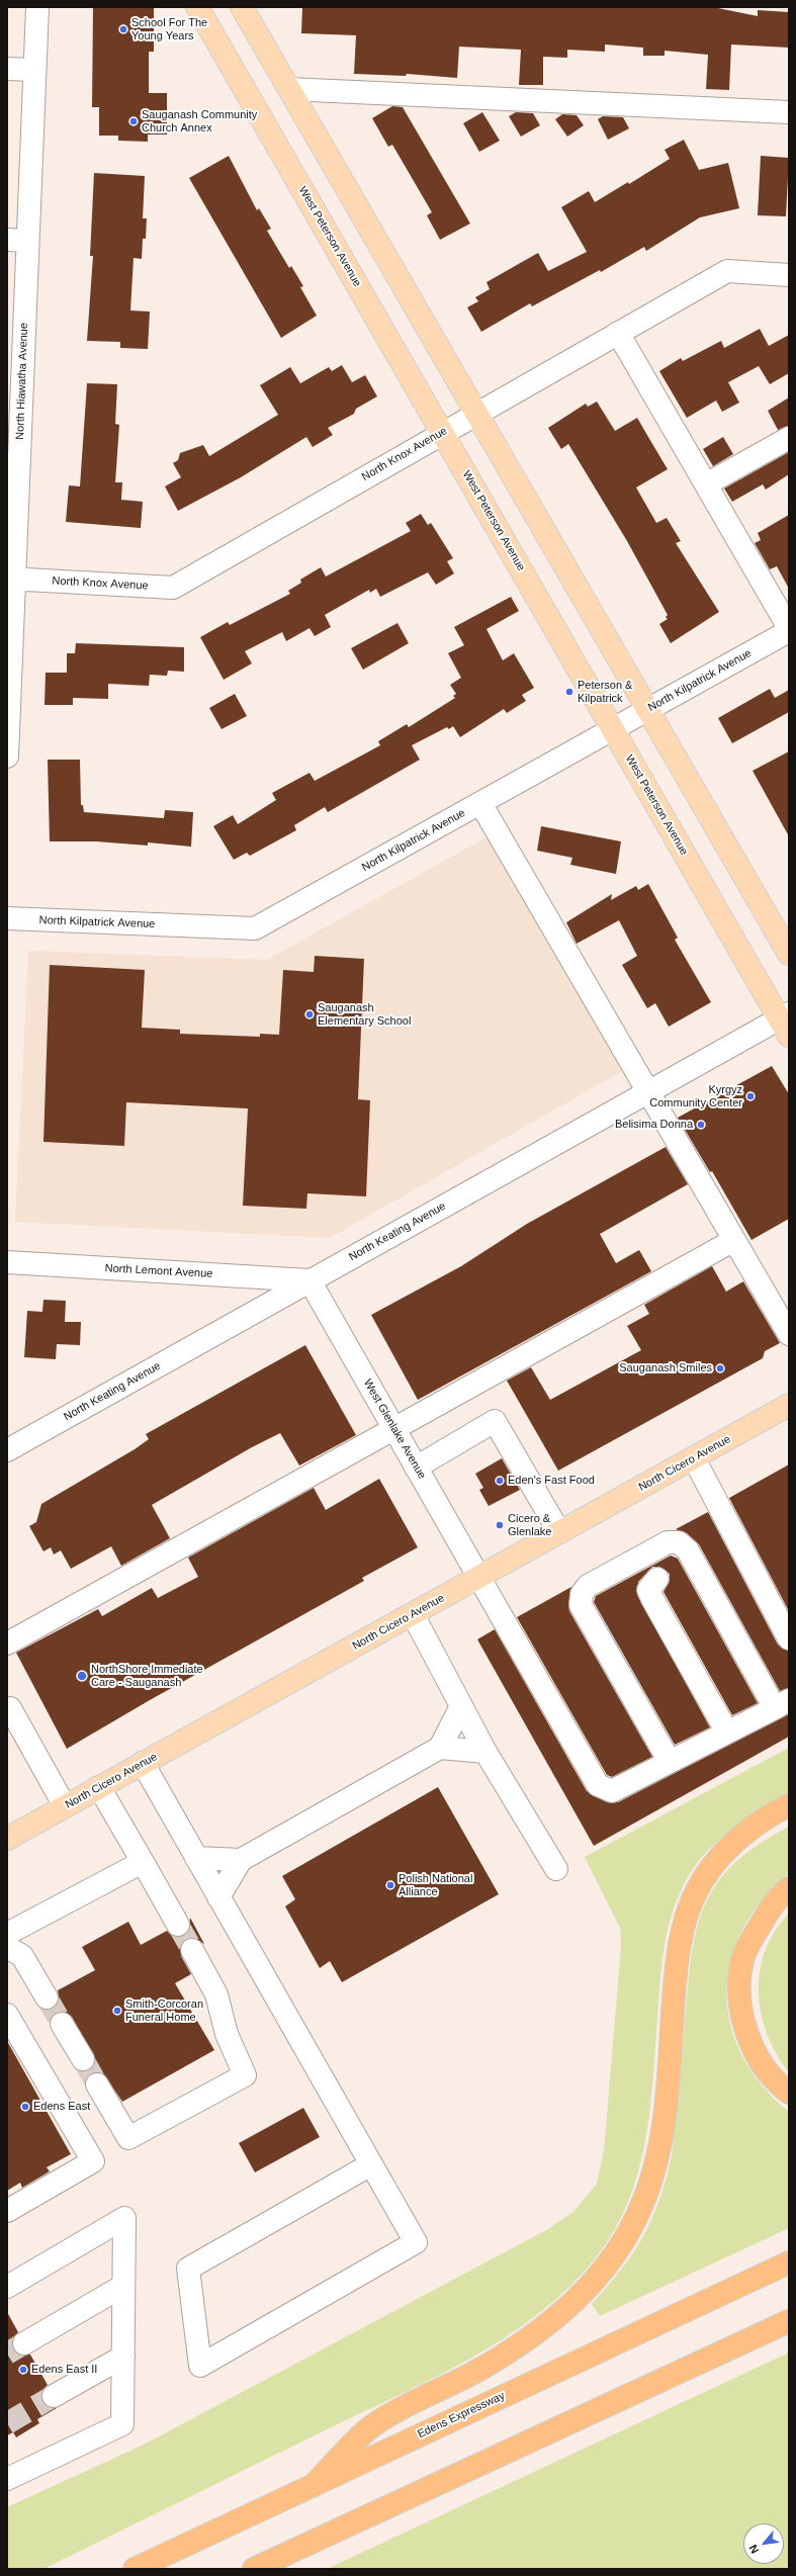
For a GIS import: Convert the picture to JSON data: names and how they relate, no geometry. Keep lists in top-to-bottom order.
{
  "streets": {
    "highway": ["Edens Expressway"],
    "main road": ["West Peterson Avenue", "North Cicero Avenue"],
    "street": [
      "North Hiawatha Avenue",
      "North Knox Avenue",
      "North Kilpatrick Avenue",
      "North Keating Avenue",
      "North Lemont Avenue",
      "West Glenlake Avenue"
    ]
  },
  "crossings": [
    ["West Peterson Avenue", "North Knox Avenue"],
    ["West Peterson Avenue", "North Kilpatrick Avenue"],
    ["West Peterson Avenue", "North Keating Avenue"],
    ["North Hiawatha Avenue", "North Knox Avenue"],
    ["North Keating Avenue", "North Lemont Avenue"],
    ["North Keating Avenue", "West Glenlake Avenue"],
    ["North Lemont Avenue", "West Glenlake Avenue"],
    ["West Glenlake Avenue", "North Cicero Avenue"]
  ],
  "places": [
    "School For The Young Years",
    "Sauganash Community Church Annex",
    "Peterson & Kilpatrick",
    "Sauganash Elementary School",
    "Kyrgyz Community Center",
    "Belisima Donna",
    "Sauganash Smiles",
    "Eden's Fast Food",
    "Cicero & Glenlake",
    "NorthShore Immediate Care - Sauganash",
    "Polish National Alliance",
    "Smith-Corcoran Funeral Home",
    "Edens East",
    "Edens East II"
  ],
  "north": "bottom left"
}
